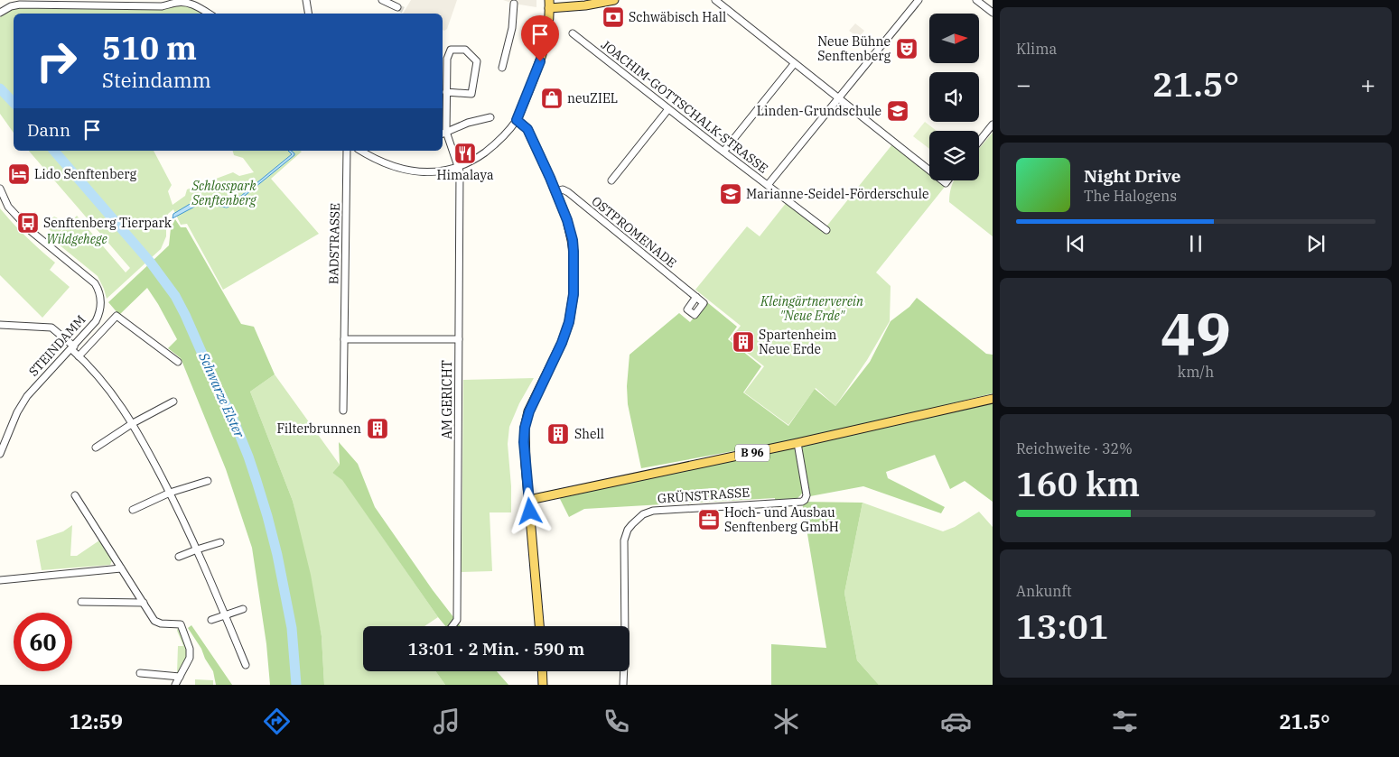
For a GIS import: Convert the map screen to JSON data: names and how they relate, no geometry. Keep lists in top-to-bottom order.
{
  "streets": {
    "main road": ["B 96"],
    "street": [
      "JOACHIM-GOTTSCHALK-STRASSE",
      "OSTPROMENADE",
      "BADSTRASSE",
      "STEINDAMM",
      "AM GERICHT",
      "GRÜNSTRASSE"
    ]
  },
  "crossings": [
    ["B 96", "GRÜNSTRASSE"]
  ],
  "water": ["Schwarze Elster"],
  "parks": ["Schlosspark Senftenberg", "Wildgehege", "Kleingärtnerverein \"Neue Erde\""],
  "places": {
    "bank": ["Schwäbisch Hall"],
    "theatre": ["Neue Bühne Senftenberg"],
    "shop": ["neuZIEL"],
    "school or university": ["Linden-Grundschule", "Marianne-Seidel-Förderschule"],
    "restaurant": ["Himalaya"],
    "hotel": ["Lido Senftenberg"],
    "bus stop": ["Senftenberg Tierpark"],
    "building": ["Spartenheim Neue Erde", "Filterbrunnen", "Shell"],
    "office": ["Hoch- und Ausbau Senftenberg GmbH"]
  },
  "north": "right",
  "page": {
    "tile": [
      "Klima",
      ["49", "km/h"],
      ["Reichweite · 32%", "160 km"],
      ["Ankunft", "13:01"]
    ],
    "turn": ["510 m", "Steindamm"],
    "heat": ["−", "21.5°", "+"],
    "then": "Dann",
    "song": ["Night Drive", "The Halogens"],
    "limit": "60",
    "trip": "13:01 · 2 Min. · 590 m",
    "tabs": ["12:59", "21.5°"]
  }
}
